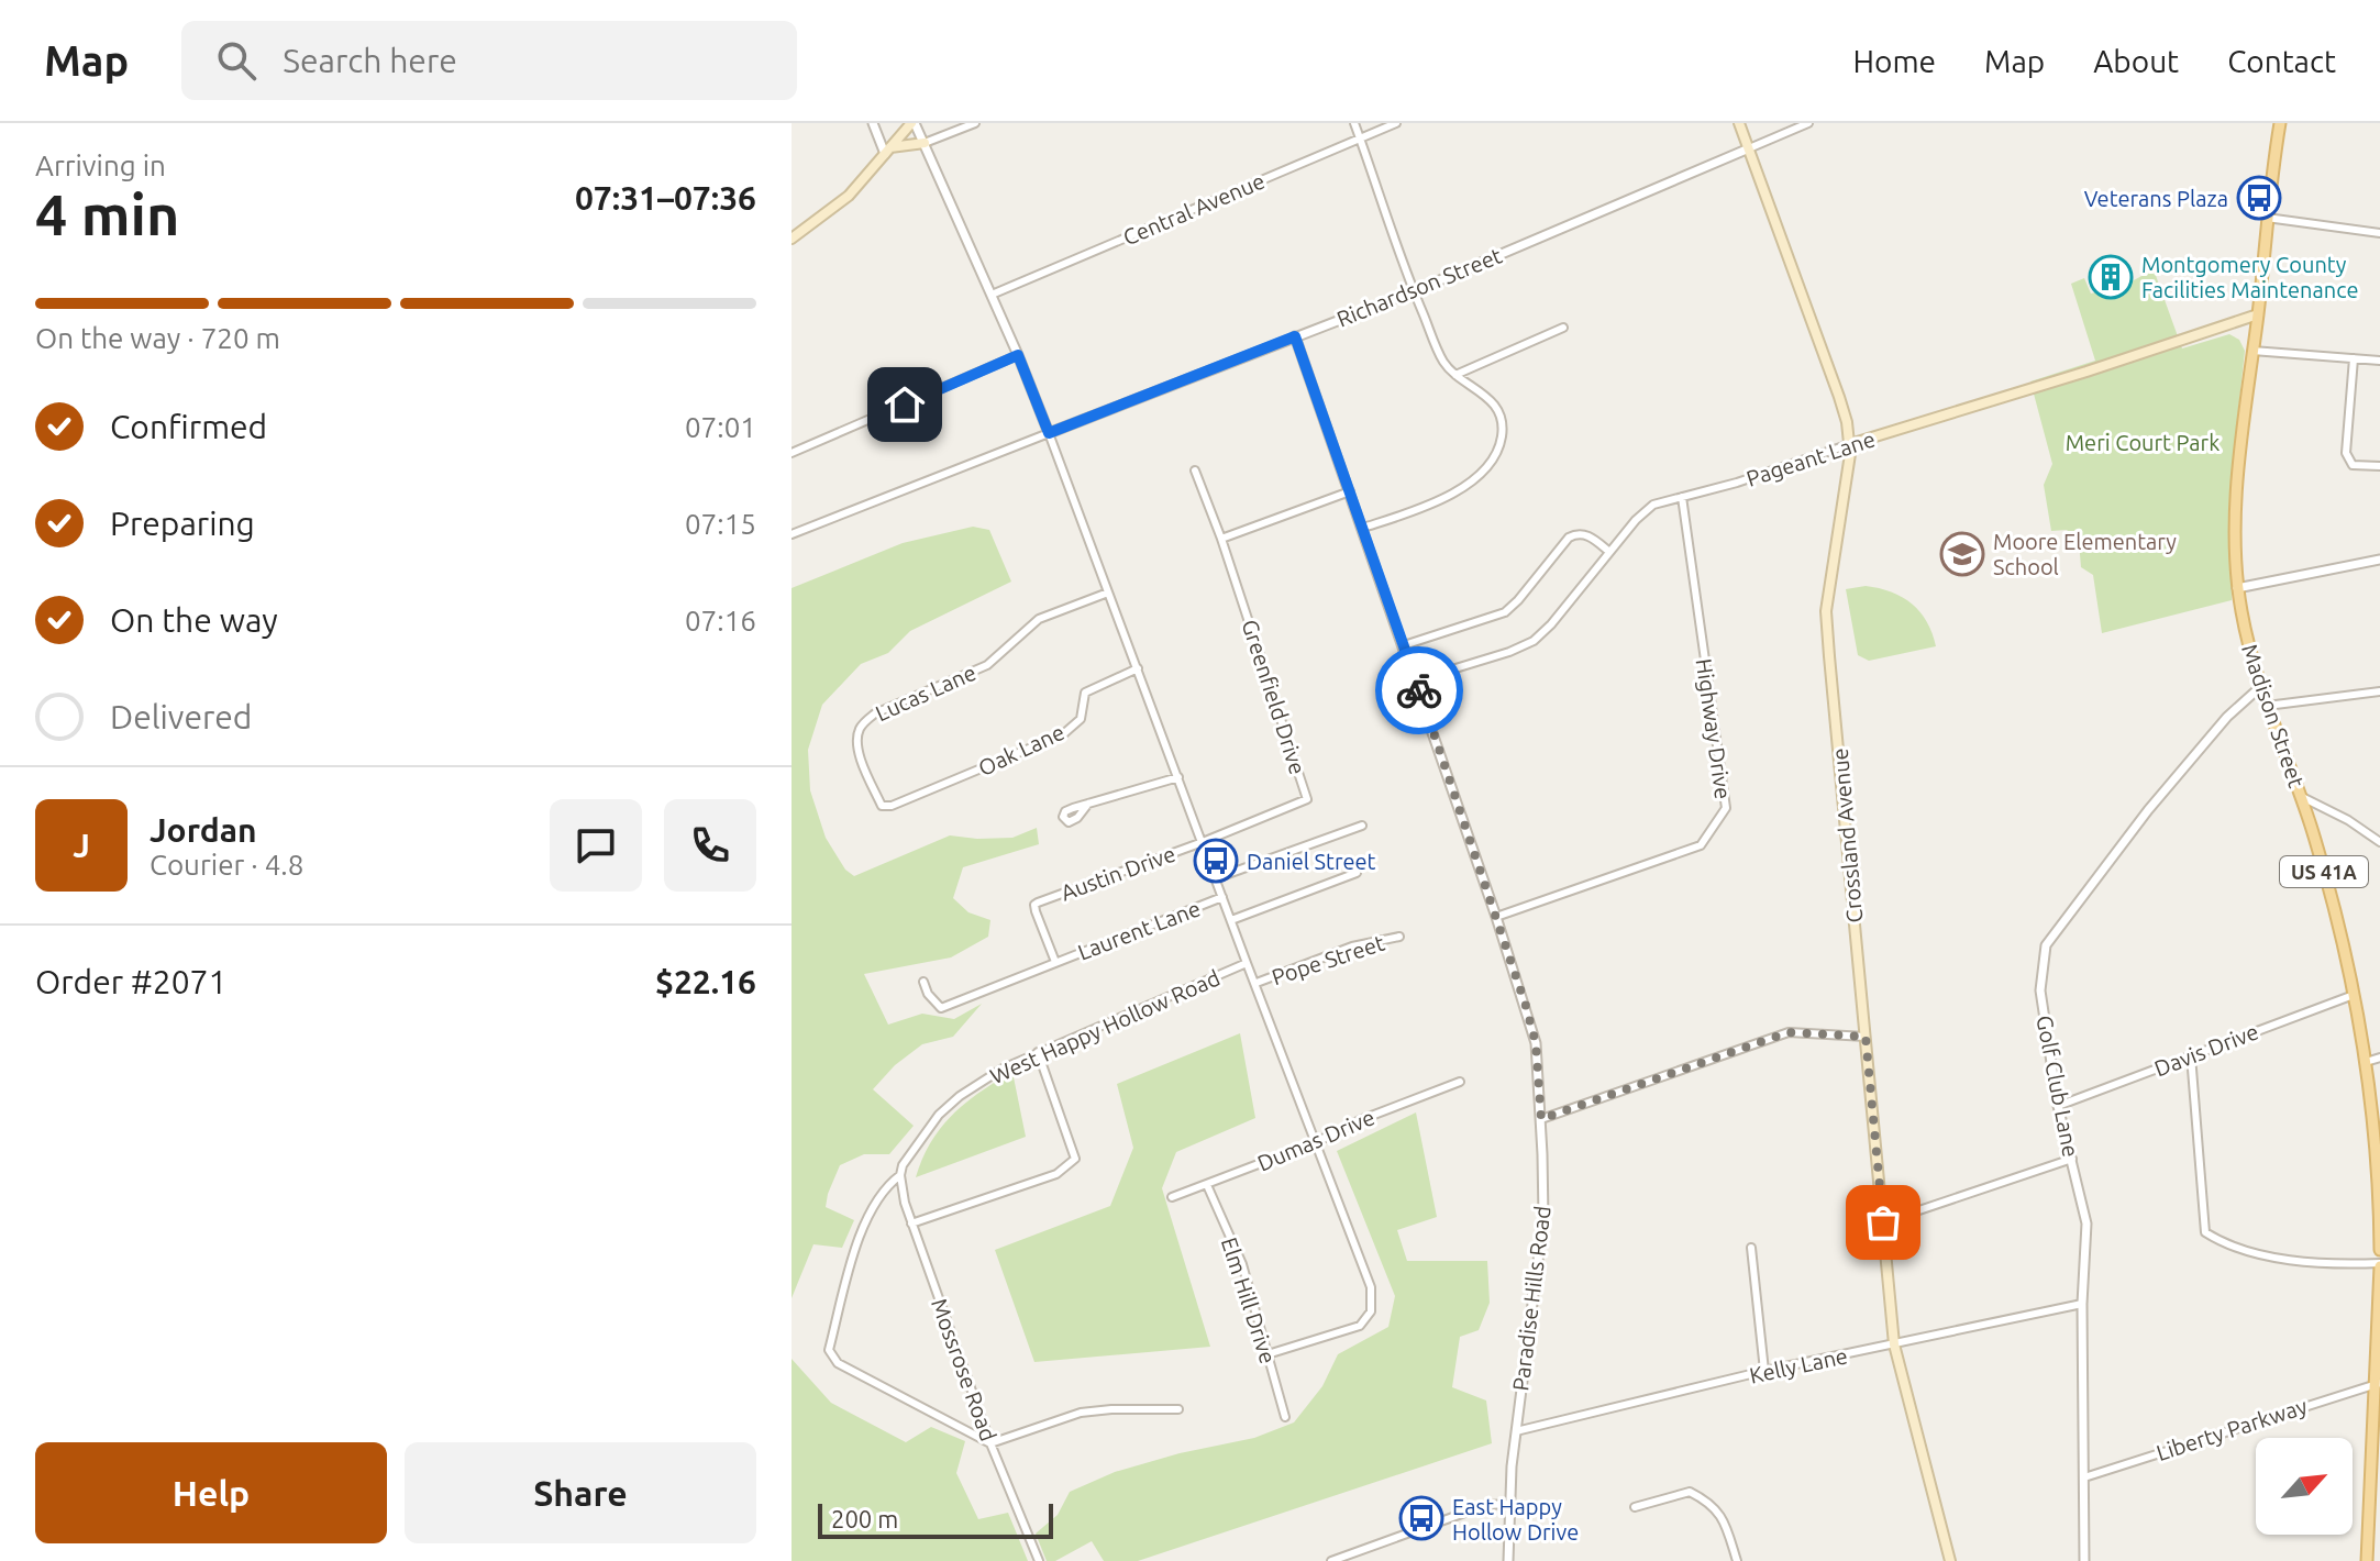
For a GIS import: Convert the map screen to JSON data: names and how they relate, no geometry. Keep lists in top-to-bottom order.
{
  "streets": {
    "main road": [
      "Pageant Lane",
      "Madison Street",
      "Crossland Avenue",
      "US 41A"
    ],
    "street": [
      "Central Avenue",
      "Richardson Street",
      "Lucas Lane",
      "Greenfield Drive",
      "Highway Drive",
      "Oak Lane",
      "Austin Drive",
      "Laurent Lane",
      "Pope Street",
      "West Happy Hollow Road",
      "Davis Drive",
      "Golf Club Lane",
      "Dumas Drive",
      "Paradise Hills Road",
      "Elm Hill Drive",
      "Kelly Lane",
      "Mossrose Road",
      "Liberty Parkway"
    ]
  },
  "crossings": [
    ["Richardson Street", "Crossland Avenue"],
    ["Richardson Street", "Paradise Hills Road"],
    ["Pageant Lane", "Madison Street"],
    ["Pageant Lane", "Highway Drive"],
    ["Pageant Lane", "Crossland Avenue"],
    ["Pageant Lane", "Paradise Hills Road"],
    ["Lucas Lane", "Oak Lane"],
    ["Greenfield Drive", "Austin Drive"],
    ["Madison Street", "Davis Drive"],
    ["Madison Street", "Golf Club Lane"],
    ["Highway Drive", "Paradise Hills Road"],
    ["Crossland Avenue", "Kelly Lane"],
    ["Austin Drive", "Laurent Lane"],
    ["West Happy Hollow Road", "Mossrose Road"],
    ["Davis Drive", "Golf Club Lane"],
    ["Golf Club Lane", "Kelly Lane"],
    ["Golf Club Lane", "Liberty Parkway"],
    ["Dumas Drive", "Elm Hill Drive"],
    ["Paradise Hills Road", "Kelly Lane"]
  ],
  "parks": ["Meri Court Park"],
  "places": {
    "bus stop": ["Veterans Plaza", "Daniel Street", "East Happy Hollow Drive"],
    "building": ["Montgomery County Facilities Maintenance"],
    "school or university": ["Moore Elementary School"]
  },
  "scale_bar": "200 m",
  "north": "top right",
  "page": {
    "header": "Map",
    "search": "Search here",
    "nav": [
      "Home",
      "Map",
      "About",
      "Contact"
    ],
    "heading": ["4 min", "Arriving in", "07:31–07:36"],
    "panel": [
      "Jordan",
      "Courier · 4.8",
      "Order #2071",
      "$22.16"
    ],
    "bar": "On the way · 720 m",
    "list": [
      ["Confirmed", "07:01"],
      ["Preparing", "07:15"],
      ["On the way", "07:16"],
      "Delivered"
    ],
    "round": "J",
    "buttons": ["Help", "Share"],
    "scale": "200 m"
  }
}
